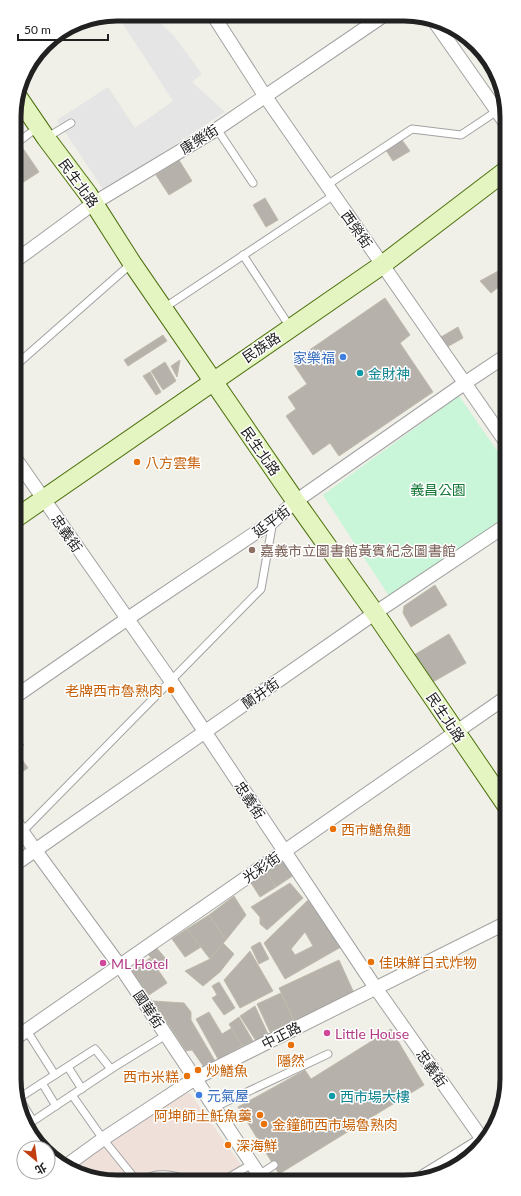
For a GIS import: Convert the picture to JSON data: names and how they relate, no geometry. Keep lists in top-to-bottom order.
{
  "streets": {
    "main road": ["民生北路", "民族路"],
    "street": [
      "康樂街",
      "西榮街",
      "延平街",
      "忠義街",
      "蘭井街",
      "光彩街",
      "國華街",
      "中正路"
    ]
  },
  "crossings": [
    ["康樂街", "民生北路"],
    ["康樂街", "西榮街"],
    ["民生北路", "民族路"],
    ["民生北路", "延平街"],
    ["民生北路", "蘭井街"],
    ["民生北路", "光彩街"],
    ["西榮街", "民族路"],
    ["西榮街", "延平街"],
    ["民族路", "忠義街"],
    ["延平街", "忠義街"],
    ["忠義街", "蘭井街"],
    ["忠義街", "光彩街"],
    ["忠義街", "中正路"],
    ["蘭井街", "國華街"],
    ["光彩街", "國華街"],
    ["國華街", "中正路"]
  ],
  "parks": ["義昌公園"],
  "places": [
    "家樂福",
    "金財神",
    "八方雲集",
    "嘉義市立圖書館黃賓紀念圖書館",
    "老牌西市魯熟肉",
    "西市鱔魚麵",
    "佳味鮮日式炸物",
    "ML Hotel",
    "Little House",
    "隱然",
    "炒鱔魚",
    "西市米糕",
    "元氣屋",
    "西市場大樓",
    "阿坤師土魠魚羹",
    "金鐘師西市場魯熟肉",
    "深海鮮"
  ],
  "scale_bar": "50 m",
  "north": "bottom right"
}
